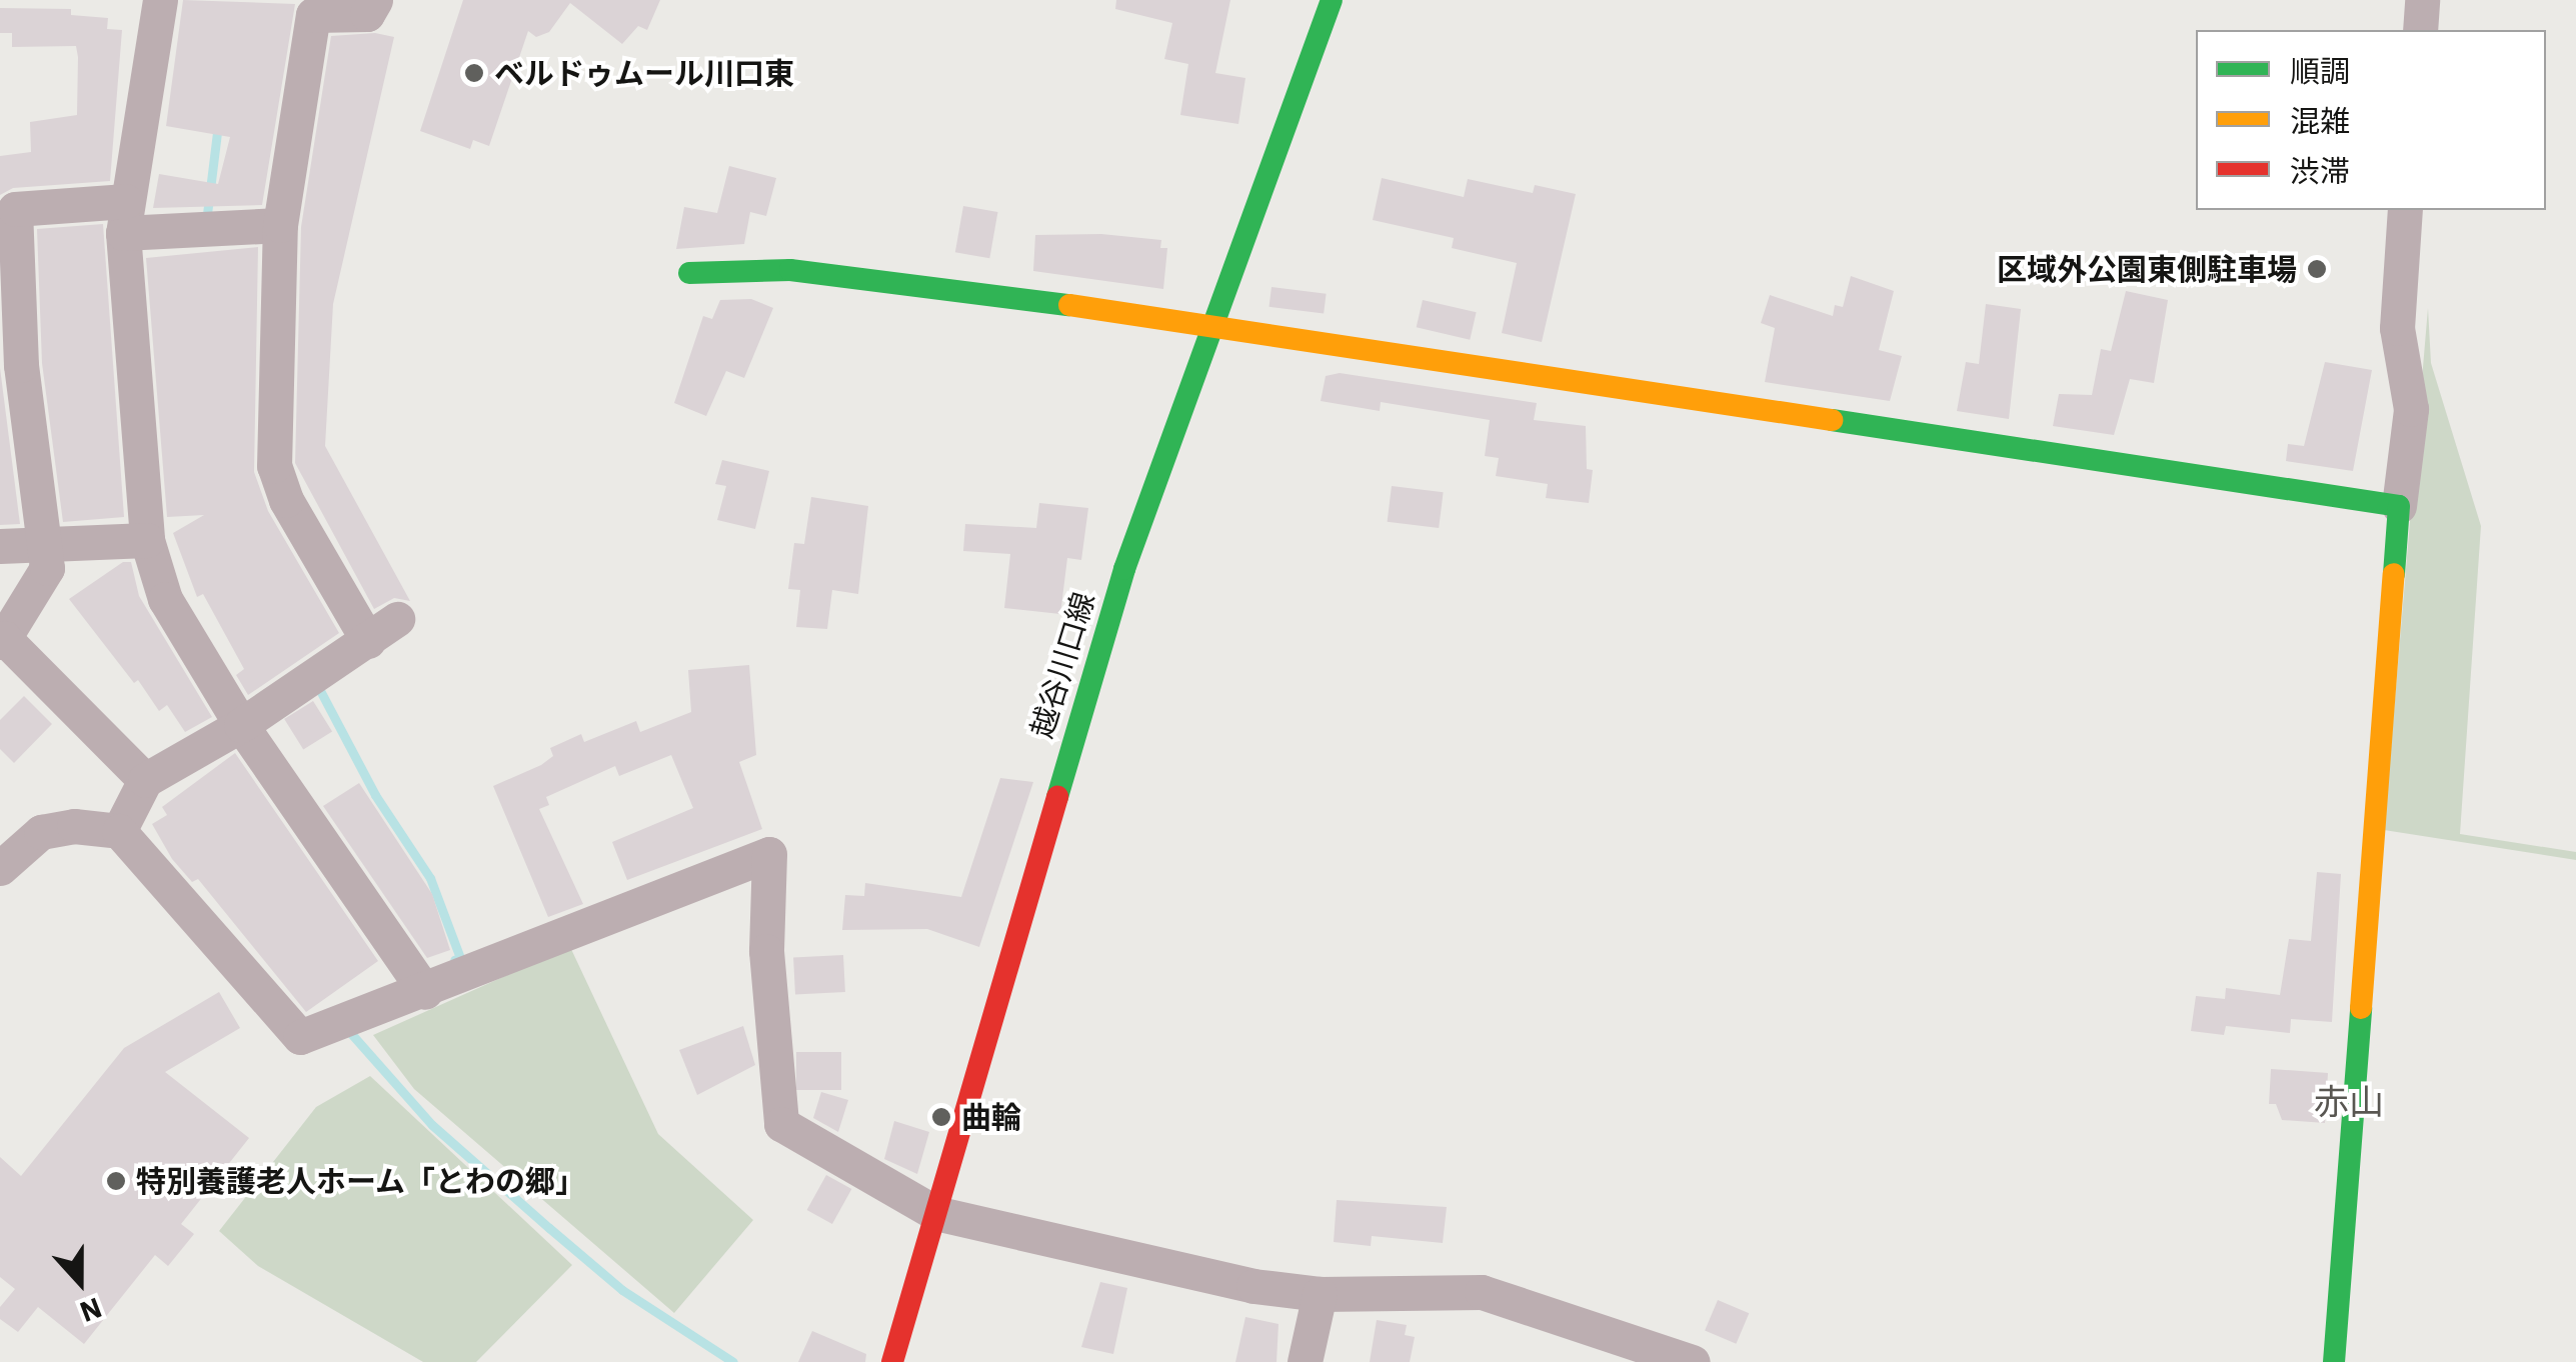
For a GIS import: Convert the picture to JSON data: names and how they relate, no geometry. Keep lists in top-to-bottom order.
{
  "streets": {
    "street": ["越谷川口線"]
  },
  "districts": ["赤山"],
  "places": [
    "ベルドゥムール川口東",
    "区域外公園東側駐車場",
    "曲輪",
    "特別養護老人ホーム「とわの郷」"
  ],
  "legend": ["順調", "混雑", "渋滞"],
  "north": "bottom"
}
